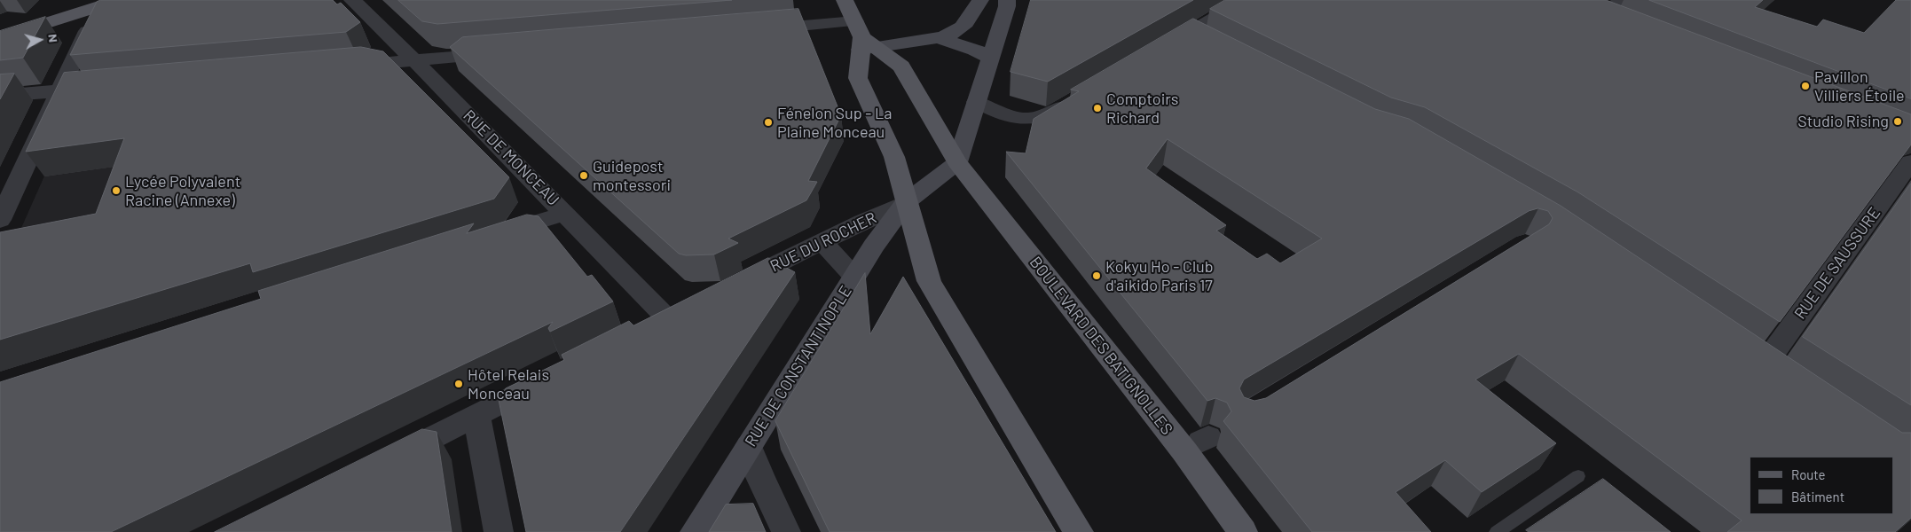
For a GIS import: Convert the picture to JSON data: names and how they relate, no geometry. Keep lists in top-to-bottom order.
{
  "streets": {
    "main road": ["BOULEVARD DES BATIGNOLLES", "RUE DE CONSTANTINOPLE"],
    "street": ["RUE DE MONCEAU", "RUE DU ROCHER", "RUE DE SAUSSURE"]
  },
  "crossings": [
    ["RUE DU ROCHER", "RUE DE CONSTANTINOPLE"],
    ["BOULEVARD DES BATIGNOLLES", "RUE DE CONSTANTINOPLE"]
  ],
  "places": [
    "Pavillon Villiers Étoile",
    "Comptoirs Richard",
    "Studio Rising",
    "Fénelon Sup - La Plaine Monceau",
    "Guidepost montessori",
    "Lycée Polyvalent Racine (Annexe)",
    "Kokyu Ho - Club d'aikido Paris 17",
    "Hôtel Relais Monceau"
  ],
  "legend": ["Route", "Bâtiment"],
  "north": "right"
}
